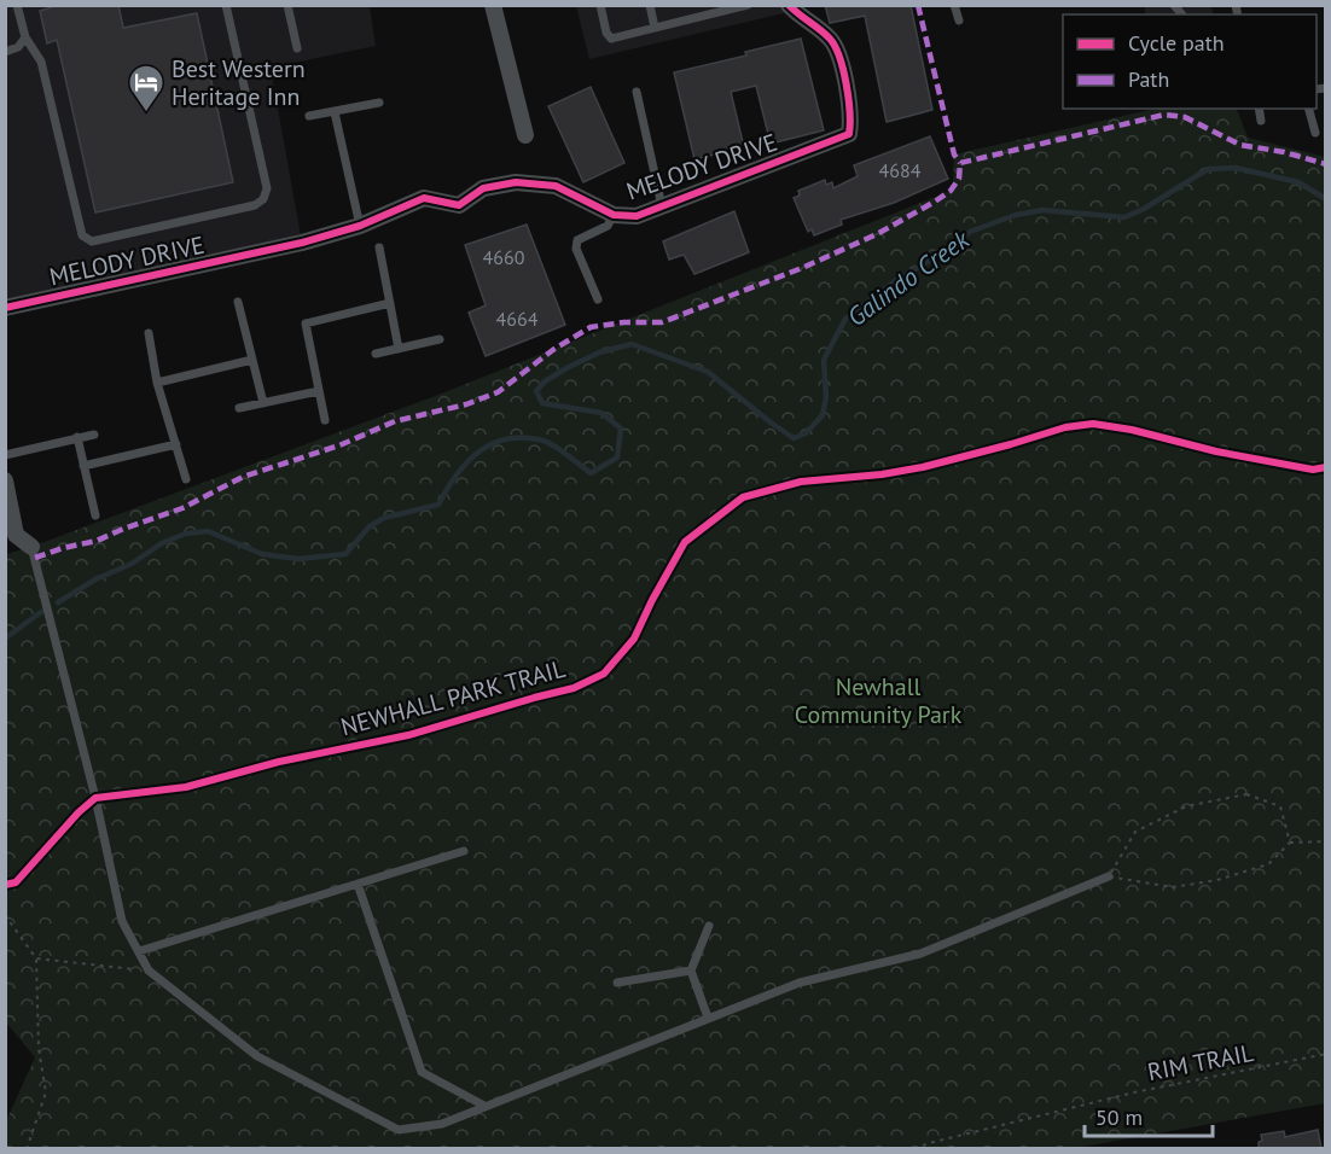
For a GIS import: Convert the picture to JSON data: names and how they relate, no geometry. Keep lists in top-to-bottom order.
{
  "streets": {
    "street": ["MELODY DRIVE"],
    "lane": ["NEWHALL PARK TRAIL"],
    "path": ["RIM TRAIL"]
  },
  "water": ["Galindo Creek"],
  "parks": ["Newhall Community Park"],
  "places": {
    "hotel": ["Best Western Heritage Inn"]
  },
  "house_numbers": ["4684", "4660", "4664"],
  "legend": ["Cycle path", "Path"],
  "scale_bar": "50 m"
}
